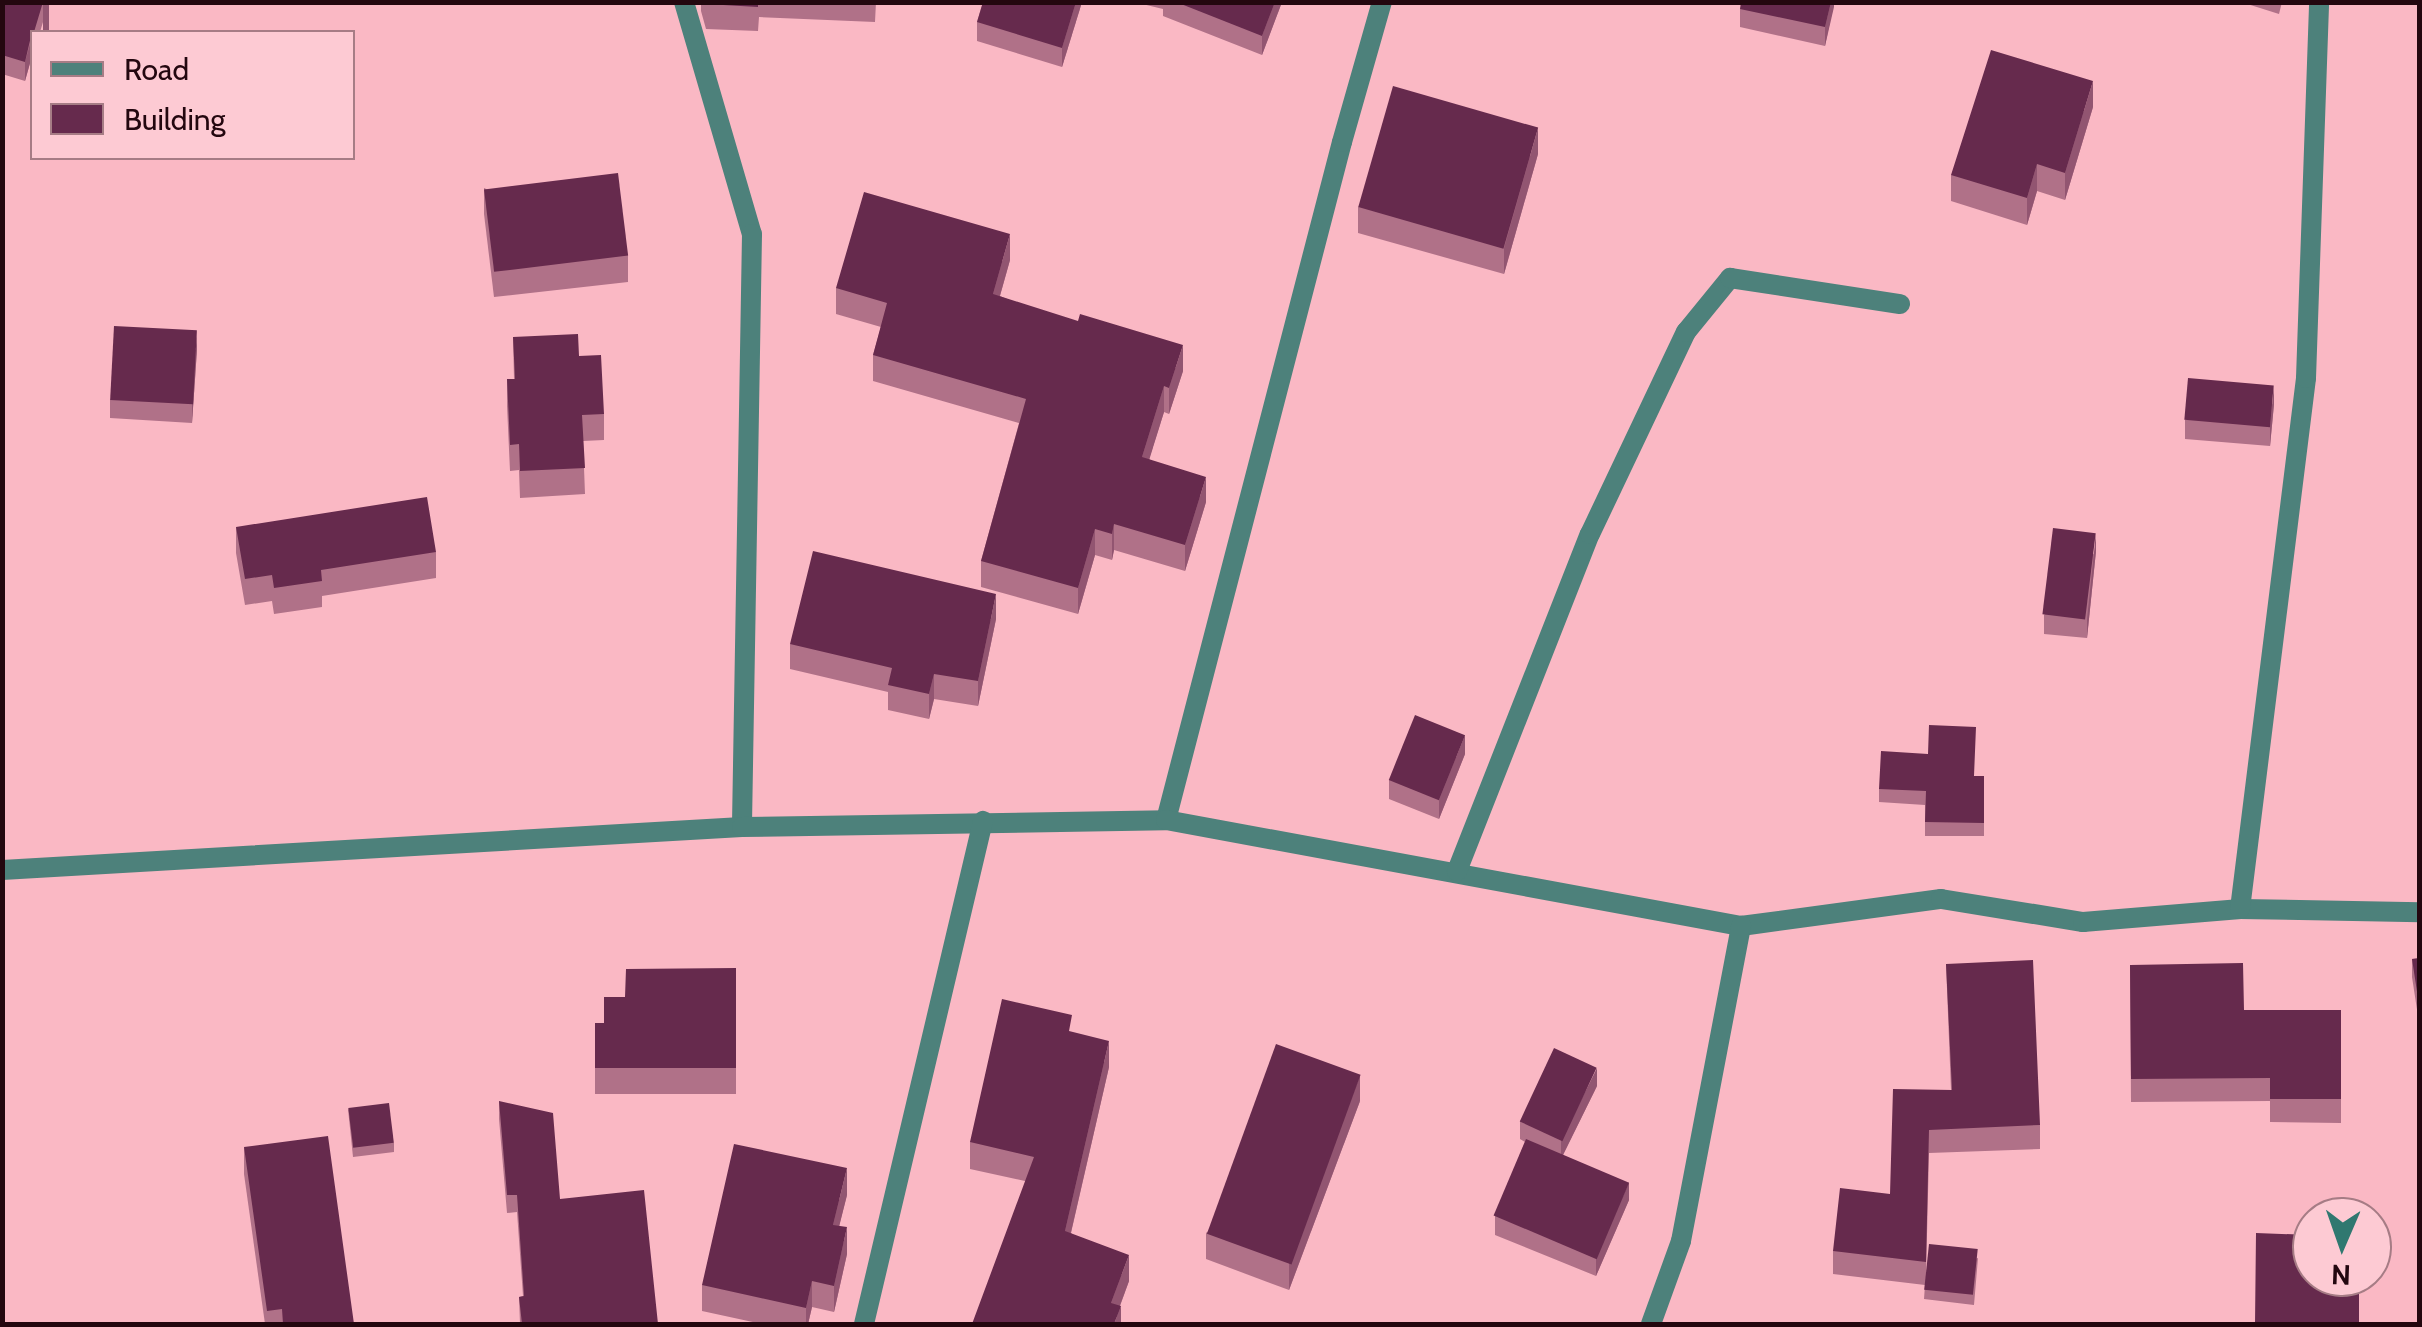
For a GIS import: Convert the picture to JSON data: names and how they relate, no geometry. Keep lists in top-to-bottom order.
{
  "legend": ["Road", "Building"],
  "north": "bottom"
}
